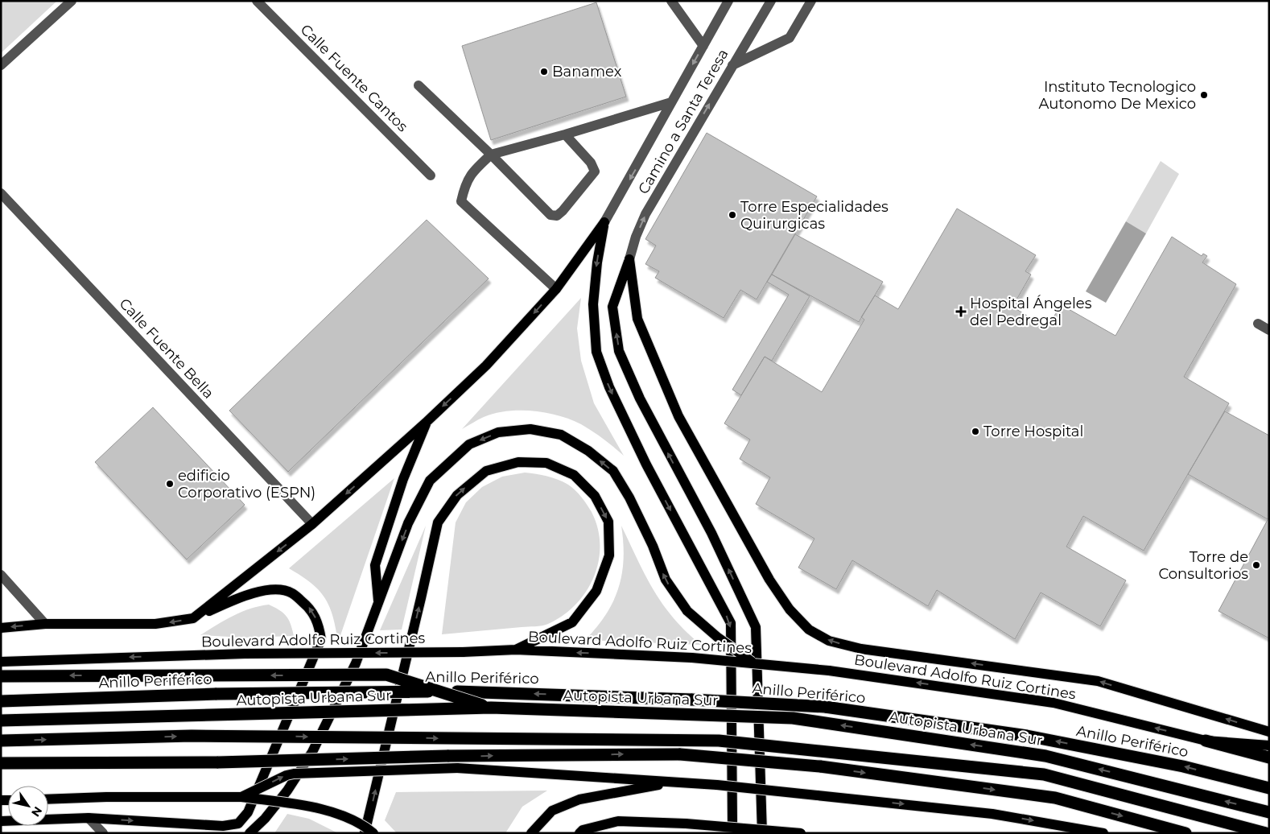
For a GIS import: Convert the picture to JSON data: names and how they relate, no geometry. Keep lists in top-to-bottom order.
{
  "streets": {
    "highway": ["Anillo Periférico", "Autopista Urbana Sur"],
    "main road": ["Boulevard Adolfo Ruiz Cortines"],
    "street": ["Calle Fuente Cantos", "Camino a Santa Teresa", "Calle Fuente Bella"]
  },
  "one_way": ["Boulevard Adolfo Ruiz Cortines"],
  "places": {
    "other": [
      "Banamex",
      "Instituto Tecnologico Autonomo De Mexico",
      "Torre Especialidades Quirurgicas",
      "Torre Hospital",
      "edificio Corporativo (ESPN)",
      "Torre de Consultorios"
    ],
    "health": ["Hospital Ángeles del Pedregal"]
  },
  "north": "bottom right"
}
